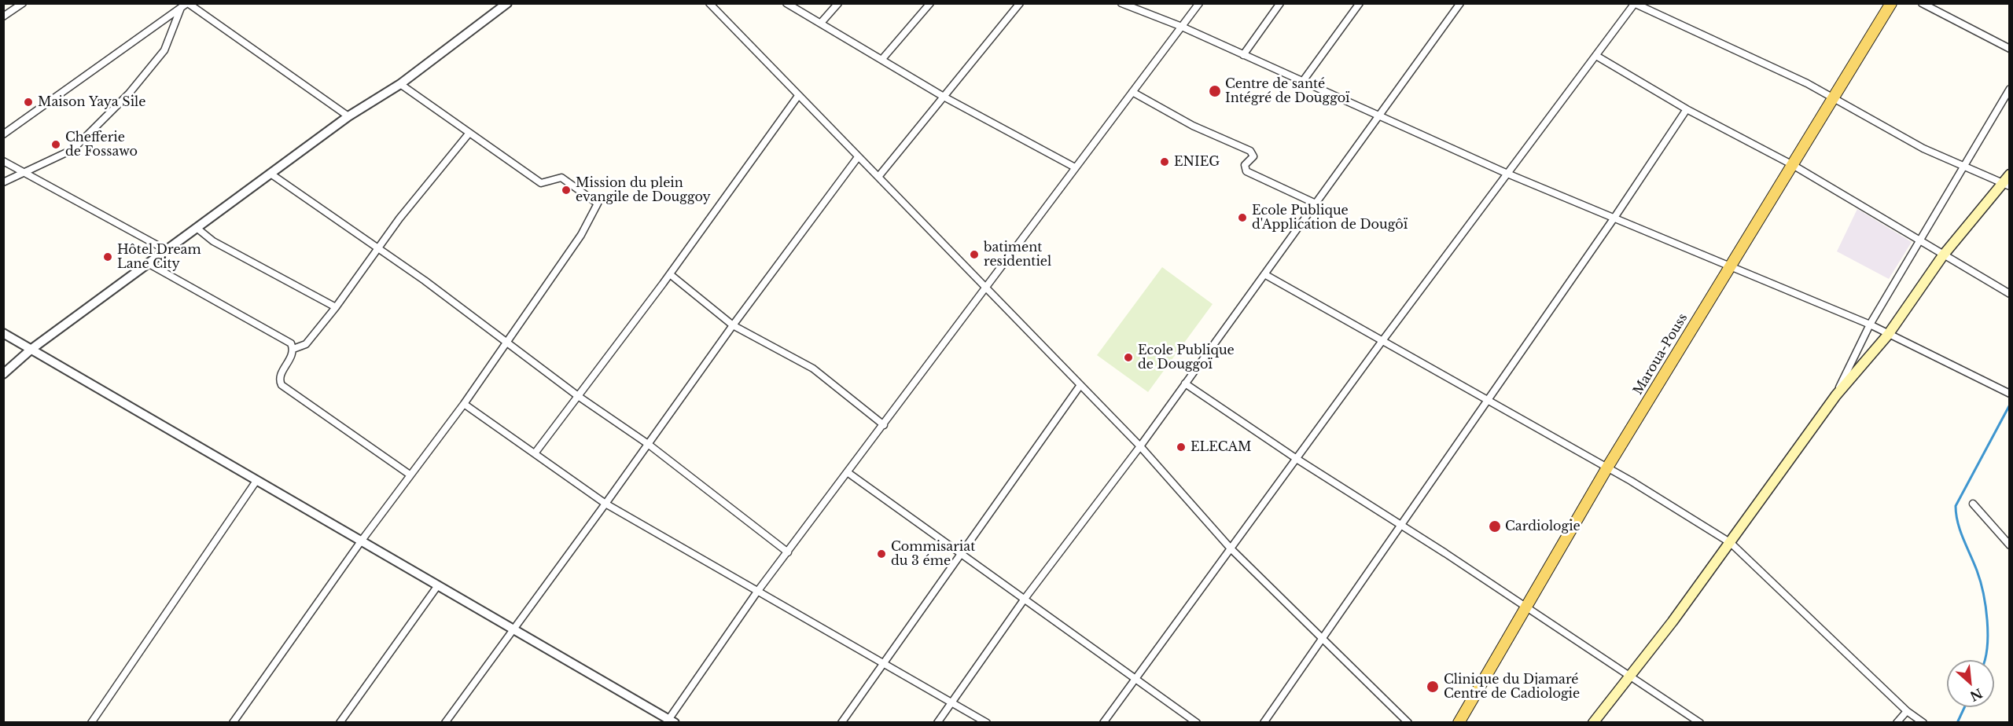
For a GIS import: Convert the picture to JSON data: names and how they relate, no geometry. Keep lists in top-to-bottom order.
{
  "streets": {
    "main road": ["Maroua-Pouss"]
  },
  "places": [
    "Centre de santé Intégré de Douggoï",
    "Maison Yaya Sile",
    "Chefferie de Fossawo",
    "ENIEG",
    "Mission du plein evangile de Douggoy",
    "Ecole Publique d'Application de Dougôï",
    "batiment residentiel",
    "Hôtel Dream Lane City",
    "Ecole Publique de Douggoï",
    "ELECAM",
    "Cardiologie",
    "Commisariat du 3 éme",
    "Clinique du Djamaré Centre de Cadiologie"
  ],
  "north": "bottom right"
}
